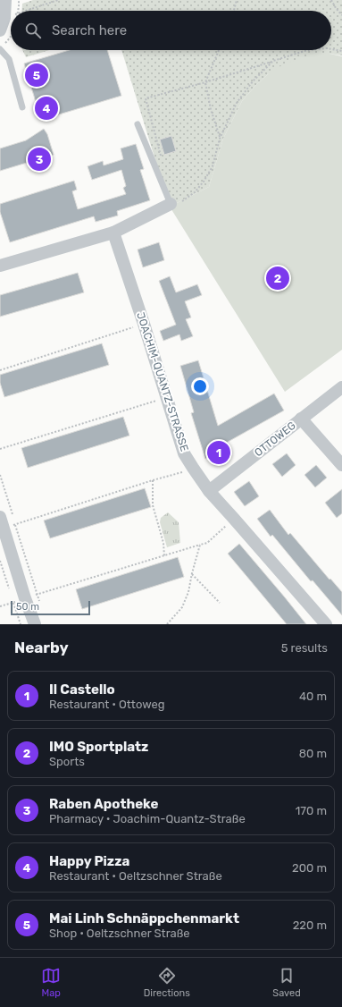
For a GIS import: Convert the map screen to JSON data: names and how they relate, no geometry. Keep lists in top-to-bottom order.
{
  "streets": {
    "street": ["JOACHIM-QUANTZ-STRASSE", "OTTOWEG"]
  },
  "crossings": [
    ["JOACHIM-QUANTZ-STRASSE", "OTTOWEG"]
  ],
  "scale_bar": "50 m",
  "page": {
    "search": "Search here",
    "pins": [
      "5",
      "4",
      "3",
      "2",
      "1"
    ],
    "scale": "50 m",
    "heading": ["Nearby", "5 results"],
    "list": [
      {
        "mark": "1",
        "name": "Il Castello",
        "note": "Restaurant · Ottoweg",
        "value": "40 m"
      },
      {
        "mark": "2",
        "name": "IMO Sportplatz",
        "note": "Sports",
        "value": "80 m"
      },
      {
        "mark": "3",
        "name": "Raben Apotheke",
        "note": "Pharmacy · Joachim-Quantz-Straße",
        "value": "170 m"
      },
      {
        "mark": "4",
        "name": "Happy Pizza",
        "note": "Restaurant · Oeltzschner Straße",
        "value": "200 m"
      },
      {
        "mark": "5",
        "name": "Mai Linh Schnäppchenmarkt",
        "note": "Shop · Oeltzschner Straße",
        "value": "220 m"
      }
    ],
    "nav": ["Map", "Directions", "Saved"]
  }
}
